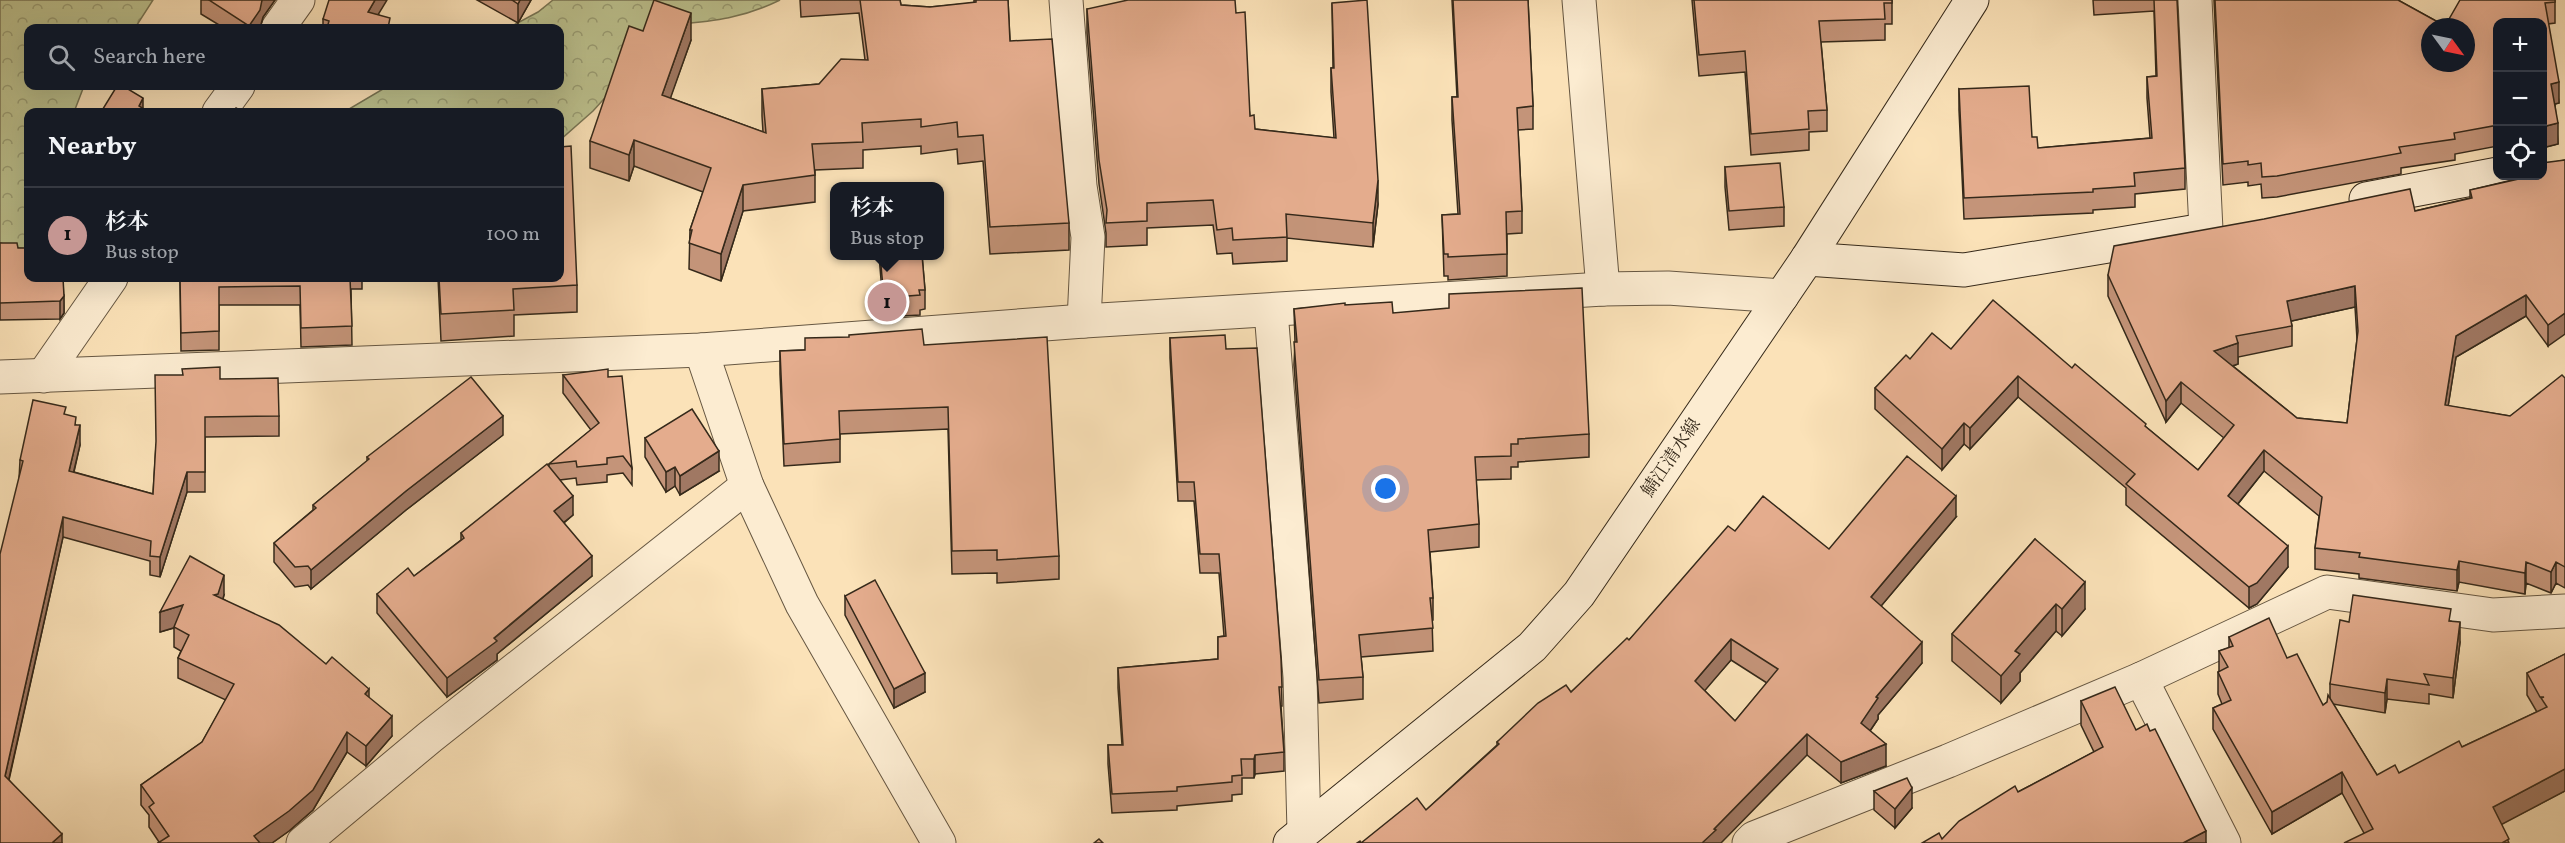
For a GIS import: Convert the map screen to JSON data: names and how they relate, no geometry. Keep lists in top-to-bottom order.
{
  "streets": {
    "street": ["鯖江清水線"]
  },
  "north": "bottom right",
  "page": {
    "map_buttons": ["+", "−"],
    "search": "Search here",
    "heading": "Nearby",
    "popup": ["杉本", "Bus stop"],
    "list": [
      {
        "mark": "1",
        "name": "杉本",
        "note": "Bus stop",
        "value": "100 m"
      }
    ],
    "pins": "1"
  }
}
